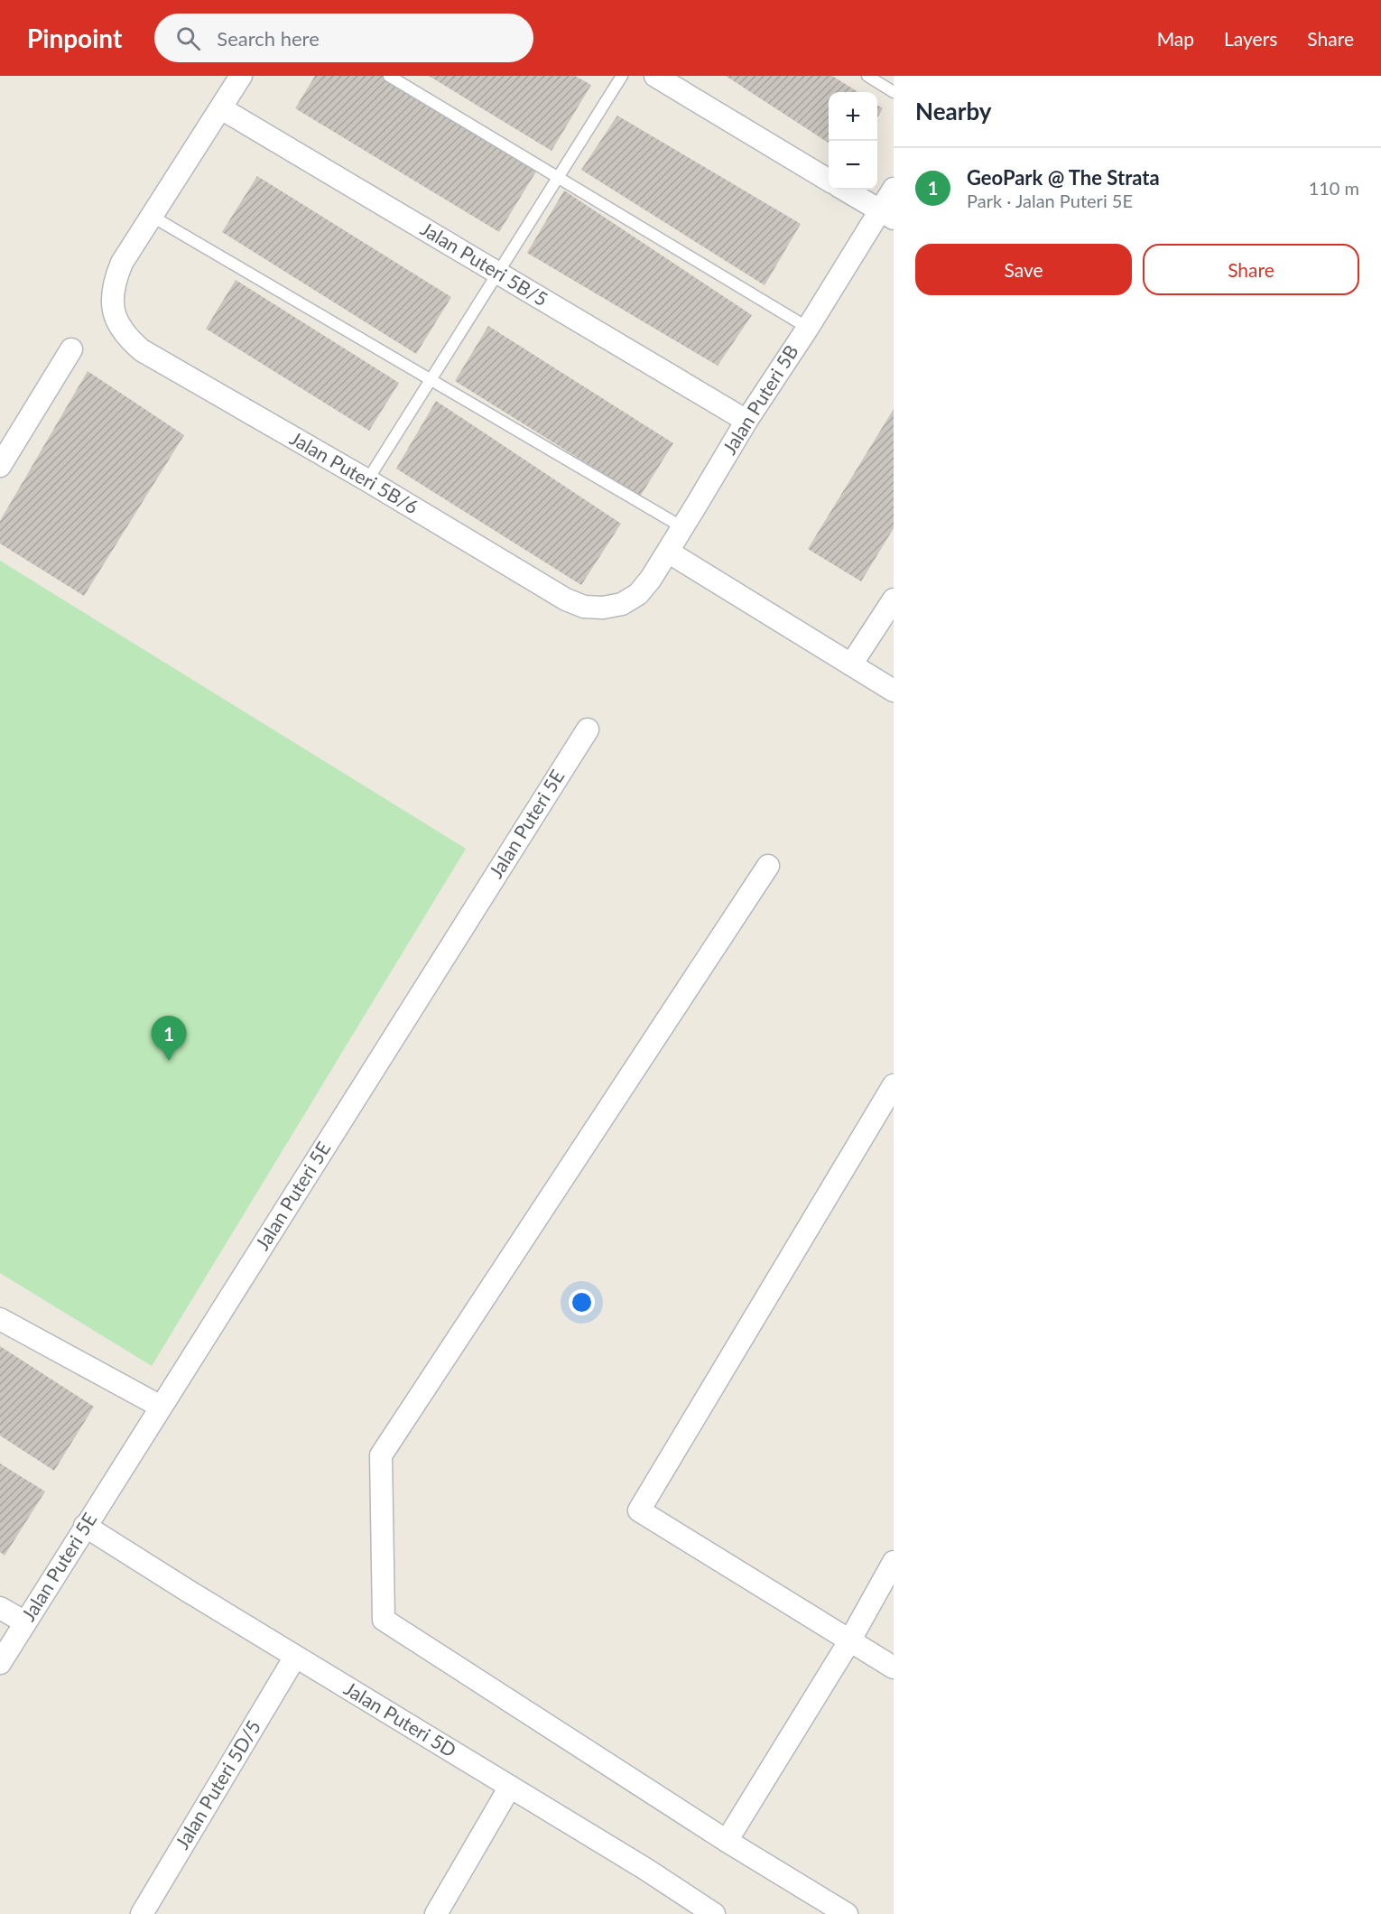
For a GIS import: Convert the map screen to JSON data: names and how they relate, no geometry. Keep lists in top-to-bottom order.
{
  "streets": {
    "street": [
      "Jalan Puteri 5B/5",
      "Jalan Puteri 5B",
      "Jalan Puteri 5B/6",
      "Jalan Puteri 5E",
      "Jalan Puteri 5D",
      "Jalan Puteri 5D/5"
    ]
  },
  "crossings": [
    ["Jalan Puteri 5B/5", "Jalan Puteri 5B"],
    ["Jalan Puteri 5B", "Jalan Puteri 5B/6"],
    ["Jalan Puteri 5E", "Jalan Puteri 5D"],
    ["Jalan Puteri 5D", "Jalan Puteri 5D/5"]
  ],
  "page": {
    "header": "Pinpoint",
    "search": "Search here",
    "nav": ["Map", "Layers", "Share"],
    "heading": "Nearby",
    "map_buttons": ["+", "−"],
    "list": [
      {
        "mark": "1",
        "name": "GeoPark @ The Strata",
        "note": "Park · Jalan Puteri 5E",
        "value": "110 m"
      }
    ],
    "buttons": ["Save", "Share"],
    "pins": "1"
  }
}
